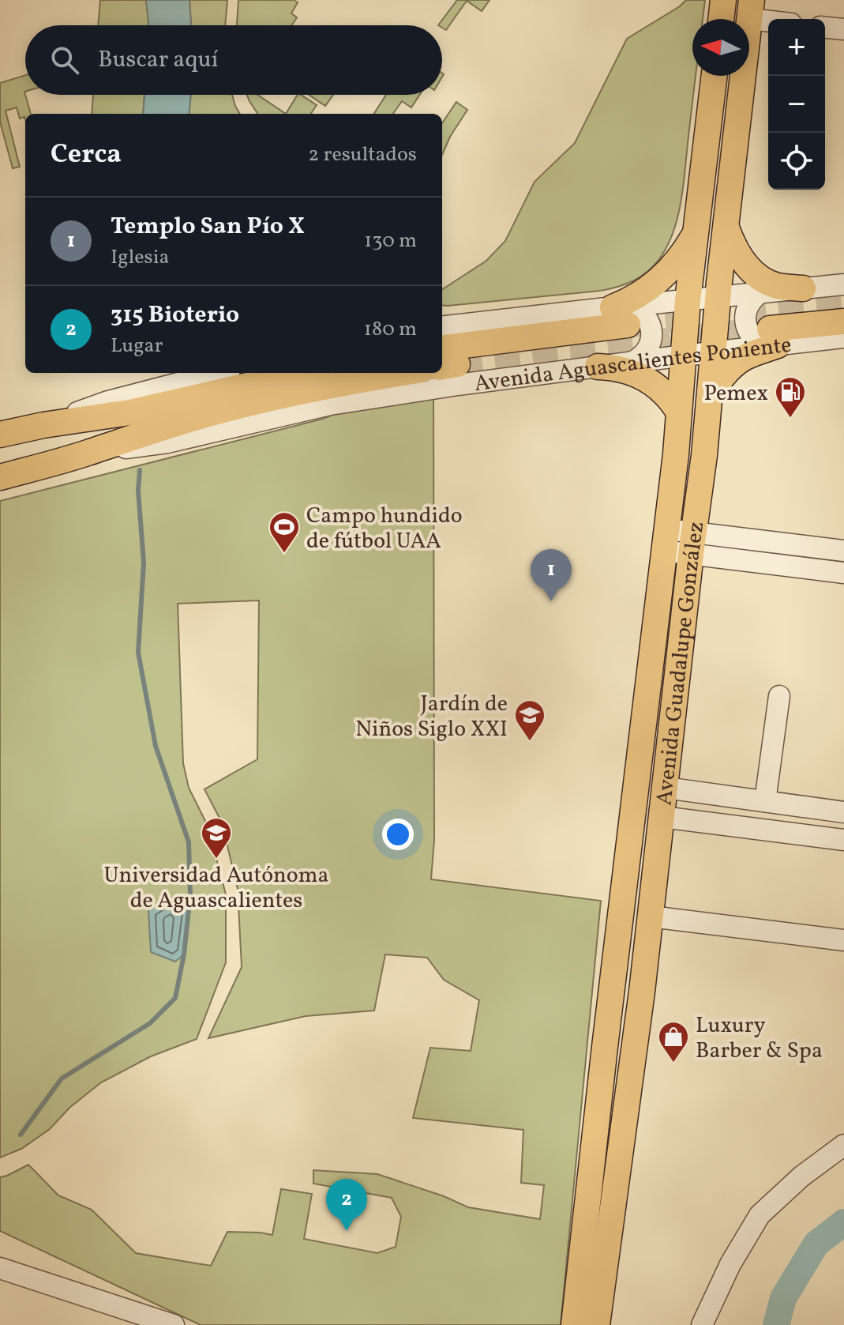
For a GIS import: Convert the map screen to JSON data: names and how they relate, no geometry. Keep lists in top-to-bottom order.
{
  "streets": {
    "main road": ["Avenida Aguascalientes Poniente", "Avenida Guadalupe González"]
  },
  "crossings": [
    ["Avenida Aguascalientes Poniente", "Avenida Guadalupe González"]
  ],
  "places": {
    "fuel station": ["Pemex"],
    "sports": ["Campo hundido de fútbol UAA"],
    "school or university": ["Jardín de Niños Siglo XXI", "Universidad Autónoma de Aguascalientes"],
    "shop": ["Luxury Barber & Spa"]
  },
  "north": "left",
  "page": {
    "map_buttons": ["+", "−"],
    "search": "Buscar aquí",
    "heading": ["Cerca", "2 resultados"],
    "list": [
      {
        "mark": "1",
        "name": "Templo San Pío X",
        "note": "Iglesia",
        "value": "130 m"
      },
      {
        "mark": "2",
        "name": "315 Bioterio",
        "note": "Lugar",
        "value": "180 m"
      }
    ],
    "pins": ["1", "2"]
  }
}
